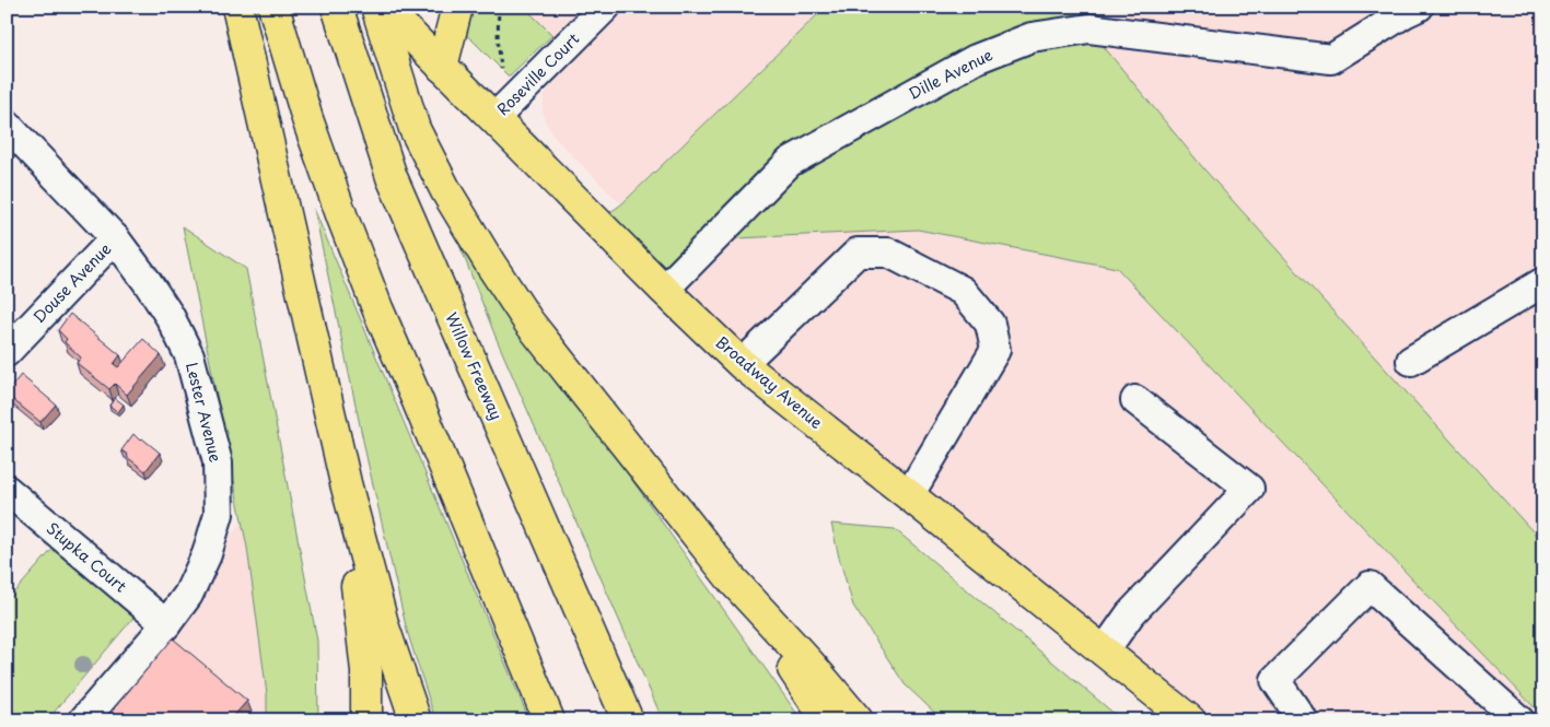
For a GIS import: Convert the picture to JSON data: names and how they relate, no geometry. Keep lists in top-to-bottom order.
{
  "streets": {
    "main road": ["Willow Freeway", "Broadway Avenue"],
    "street": [
      "Roseville Court",
      "Dille Avenue",
      "Douse Avenue",
      "Lester Avenue",
      "Stupka Court"
    ]
  },
  "crossings": [
    ["Roseville Court", "Broadway Avenue"],
    ["Dille Avenue", "Broadway Avenue"],
    ["Douse Avenue", "Lester Avenue"],
    ["Lester Avenue", "Stupka Court"]
  ]
}
